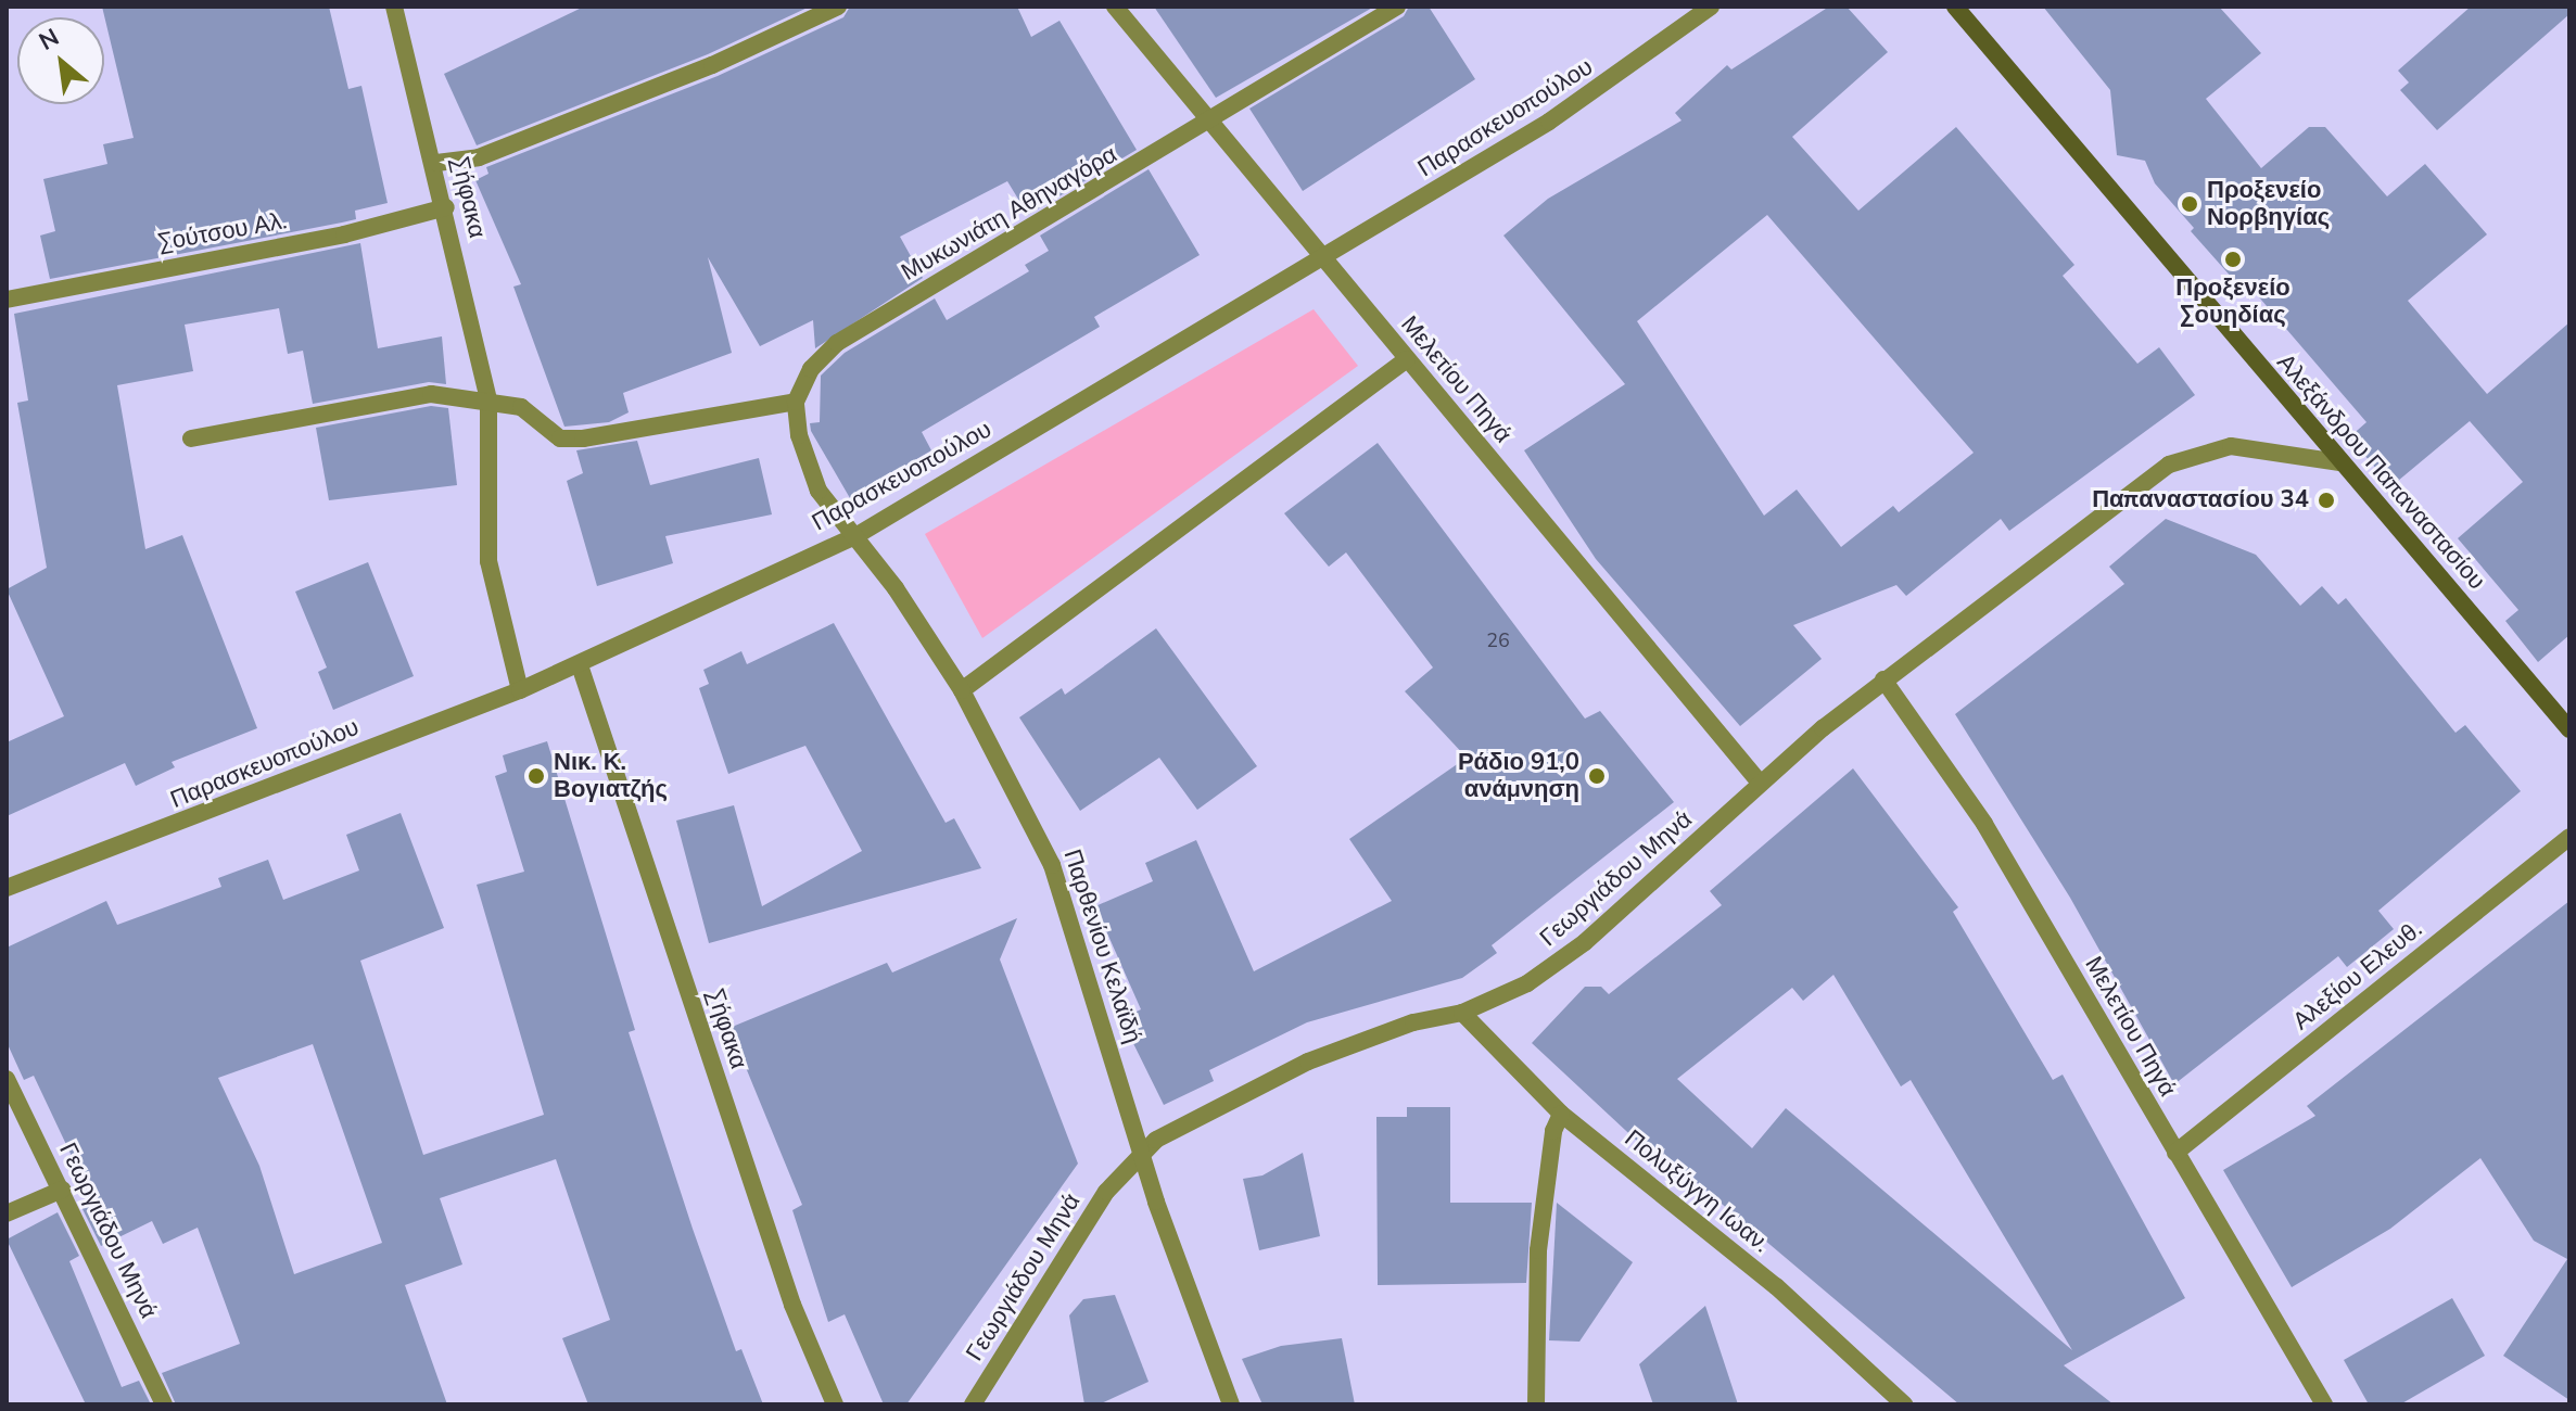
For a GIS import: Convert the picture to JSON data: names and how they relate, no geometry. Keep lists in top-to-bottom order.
{
  "streets": {
    "main road": ["Αλεξάνδρου Παπαναστασίου"],
    "street": [
      "Παρασκευοπούλου",
      "Σήφακα",
      "Μυκωνιάτη Αθηναγόρα",
      "Σούτσου Αλ.",
      "Μελετίου Πηγά",
      "Γεωργιάδου Μηνά",
      "Παρθενίου Κελαϊδή",
      "Αλεξίου Ελευθ.",
      "Πολυξύγγη Ιωαν."
    ]
  },
  "crossings": [
    ["Παρασκευοπούλου", "Σήφακα"],
    ["Παρασκευοπούλου", "Μελετίου Πηγά"],
    ["Παρασκευοπούλου", "Παρθενίου Κελαϊδή"],
    ["Σήφακα", "Σούτσου Αλ."],
    ["Μυκωνιάτη Αθηναγόρα", "Μελετίου Πηγά"],
    ["Μελετίου Πηγά", "Γεωργιάδου Μηνά"],
    ["Μελετίου Πηγά", "Αλεξίου Ελευθ."],
    ["Αλεξάνδρου Παπαναστασίου", "Γεωργιάδου Μηνά"],
    ["Γεωργιάδου Μηνά", "Παρθενίου Κελαϊδή"],
    ["Γεωργιάδου Μηνά", "Πολυξύγγη Ιωαν."]
  ],
  "places": [
    "Προξενείο Νορβηγίας",
    "Προξενείο Σουηδίας",
    "Παπαναστασίου 34",
    "Νικ. Κ. Βογιατζής",
    "Ράδιο 91,0 ανάμνηση"
  ],
  "house_numbers": ["26"],
  "north": "top left"
}
